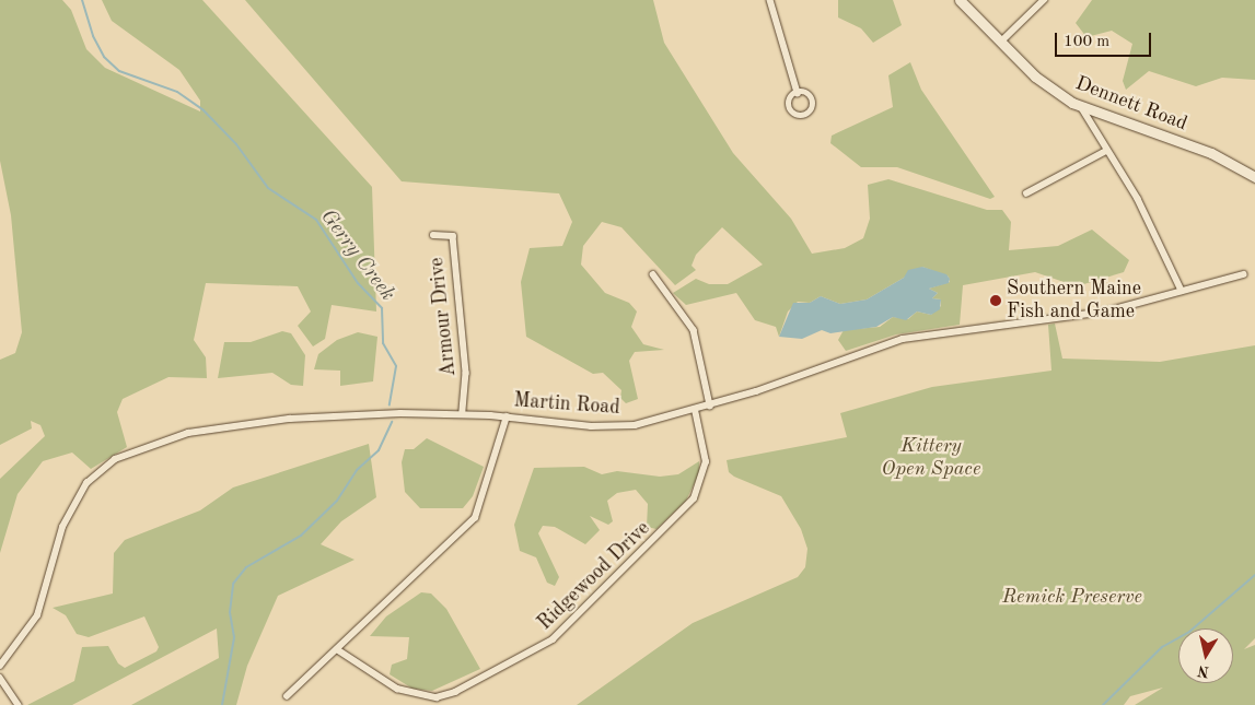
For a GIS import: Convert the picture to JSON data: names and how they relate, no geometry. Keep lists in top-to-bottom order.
{
  "streets": {
    "street": [
      "Dennett Road",
      "Armour Drive",
      "Martin Road",
      "Ridgewood Drive"
    ]
  },
  "crossings": [
    ["Armour Drive", "Martin Road"],
    ["Martin Road", "Ridgewood Drive"]
  ],
  "water": ["Gerry Creek"],
  "parks": ["Kittery Open Space", "Remick Preserve"],
  "places": ["Southern Maine Fish and Game"],
  "scale_bar": "100 m",
  "north": "bottom"
}
